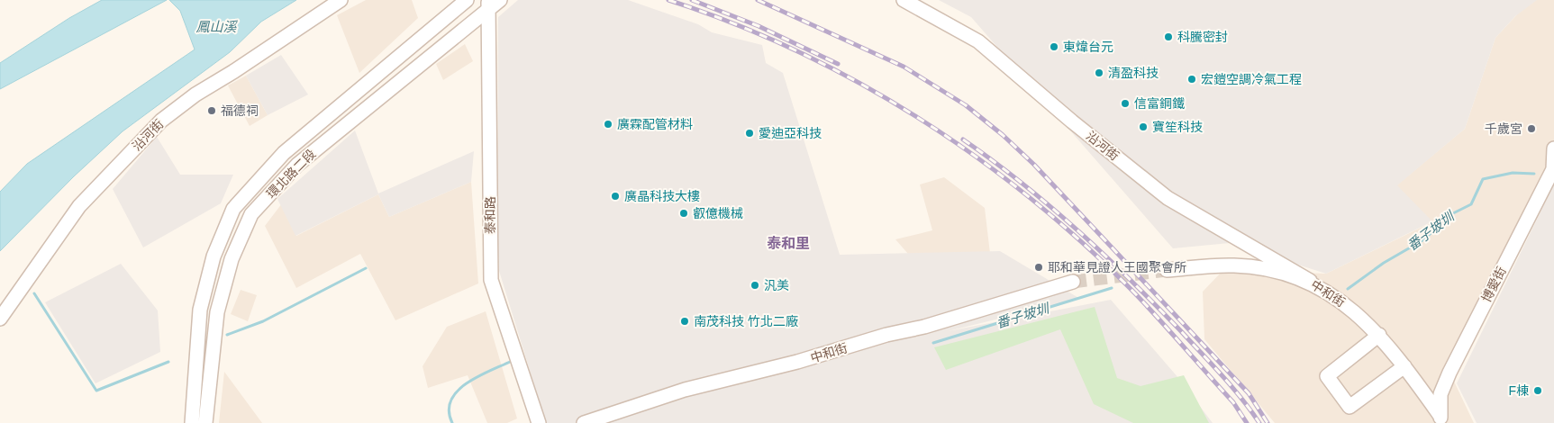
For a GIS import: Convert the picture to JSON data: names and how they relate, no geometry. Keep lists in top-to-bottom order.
{
  "streets": {
    "street": [
      "沿河街",
      "環北路二段",
      "泰和路",
      "博愛街",
      "中和街"
    ]
  },
  "crossings": [
    ["沿河街", "中和街"],
    ["環北路二段", "泰和路"],
    ["博愛街", "中和街"]
  ],
  "districts": ["泰和里"],
  "water": ["鳳山溪", "番子坡圳"],
  "places": [
    "科騰密封",
    "東煒台元",
    "清盈科技",
    "宏鎧空調冷氣工程",
    "信富鋼鐵",
    "福德祠",
    "廣霖配管材料",
    "寶笙科技",
    "千歲宮",
    "愛迪亞科技",
    "廣晶科技大樓",
    "叡億機械",
    "耶和華見證人王國聚會所",
    "汎美",
    "南茂科技 竹北二廠",
    "F棟"
  ]
}
